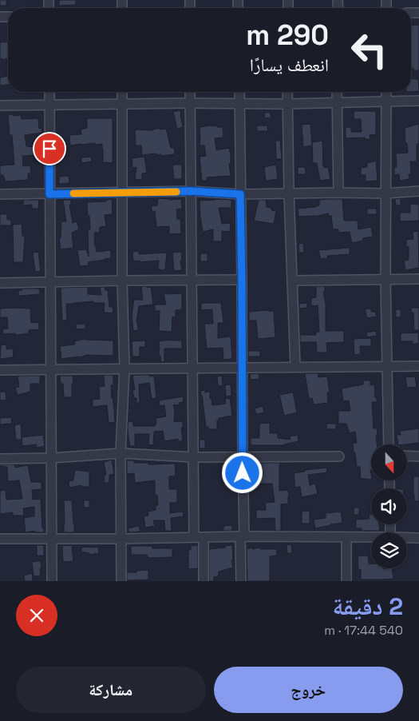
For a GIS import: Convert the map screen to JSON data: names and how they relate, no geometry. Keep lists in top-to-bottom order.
{
  "north": "bottom",
  "page": {
    "turn": ["290 m", "انعطف يسارًا"],
    "heading": ["2 دقيقة", "540 m · 17:44"],
    "buttons": ["خروج", "مشاركة"]
  }
}
